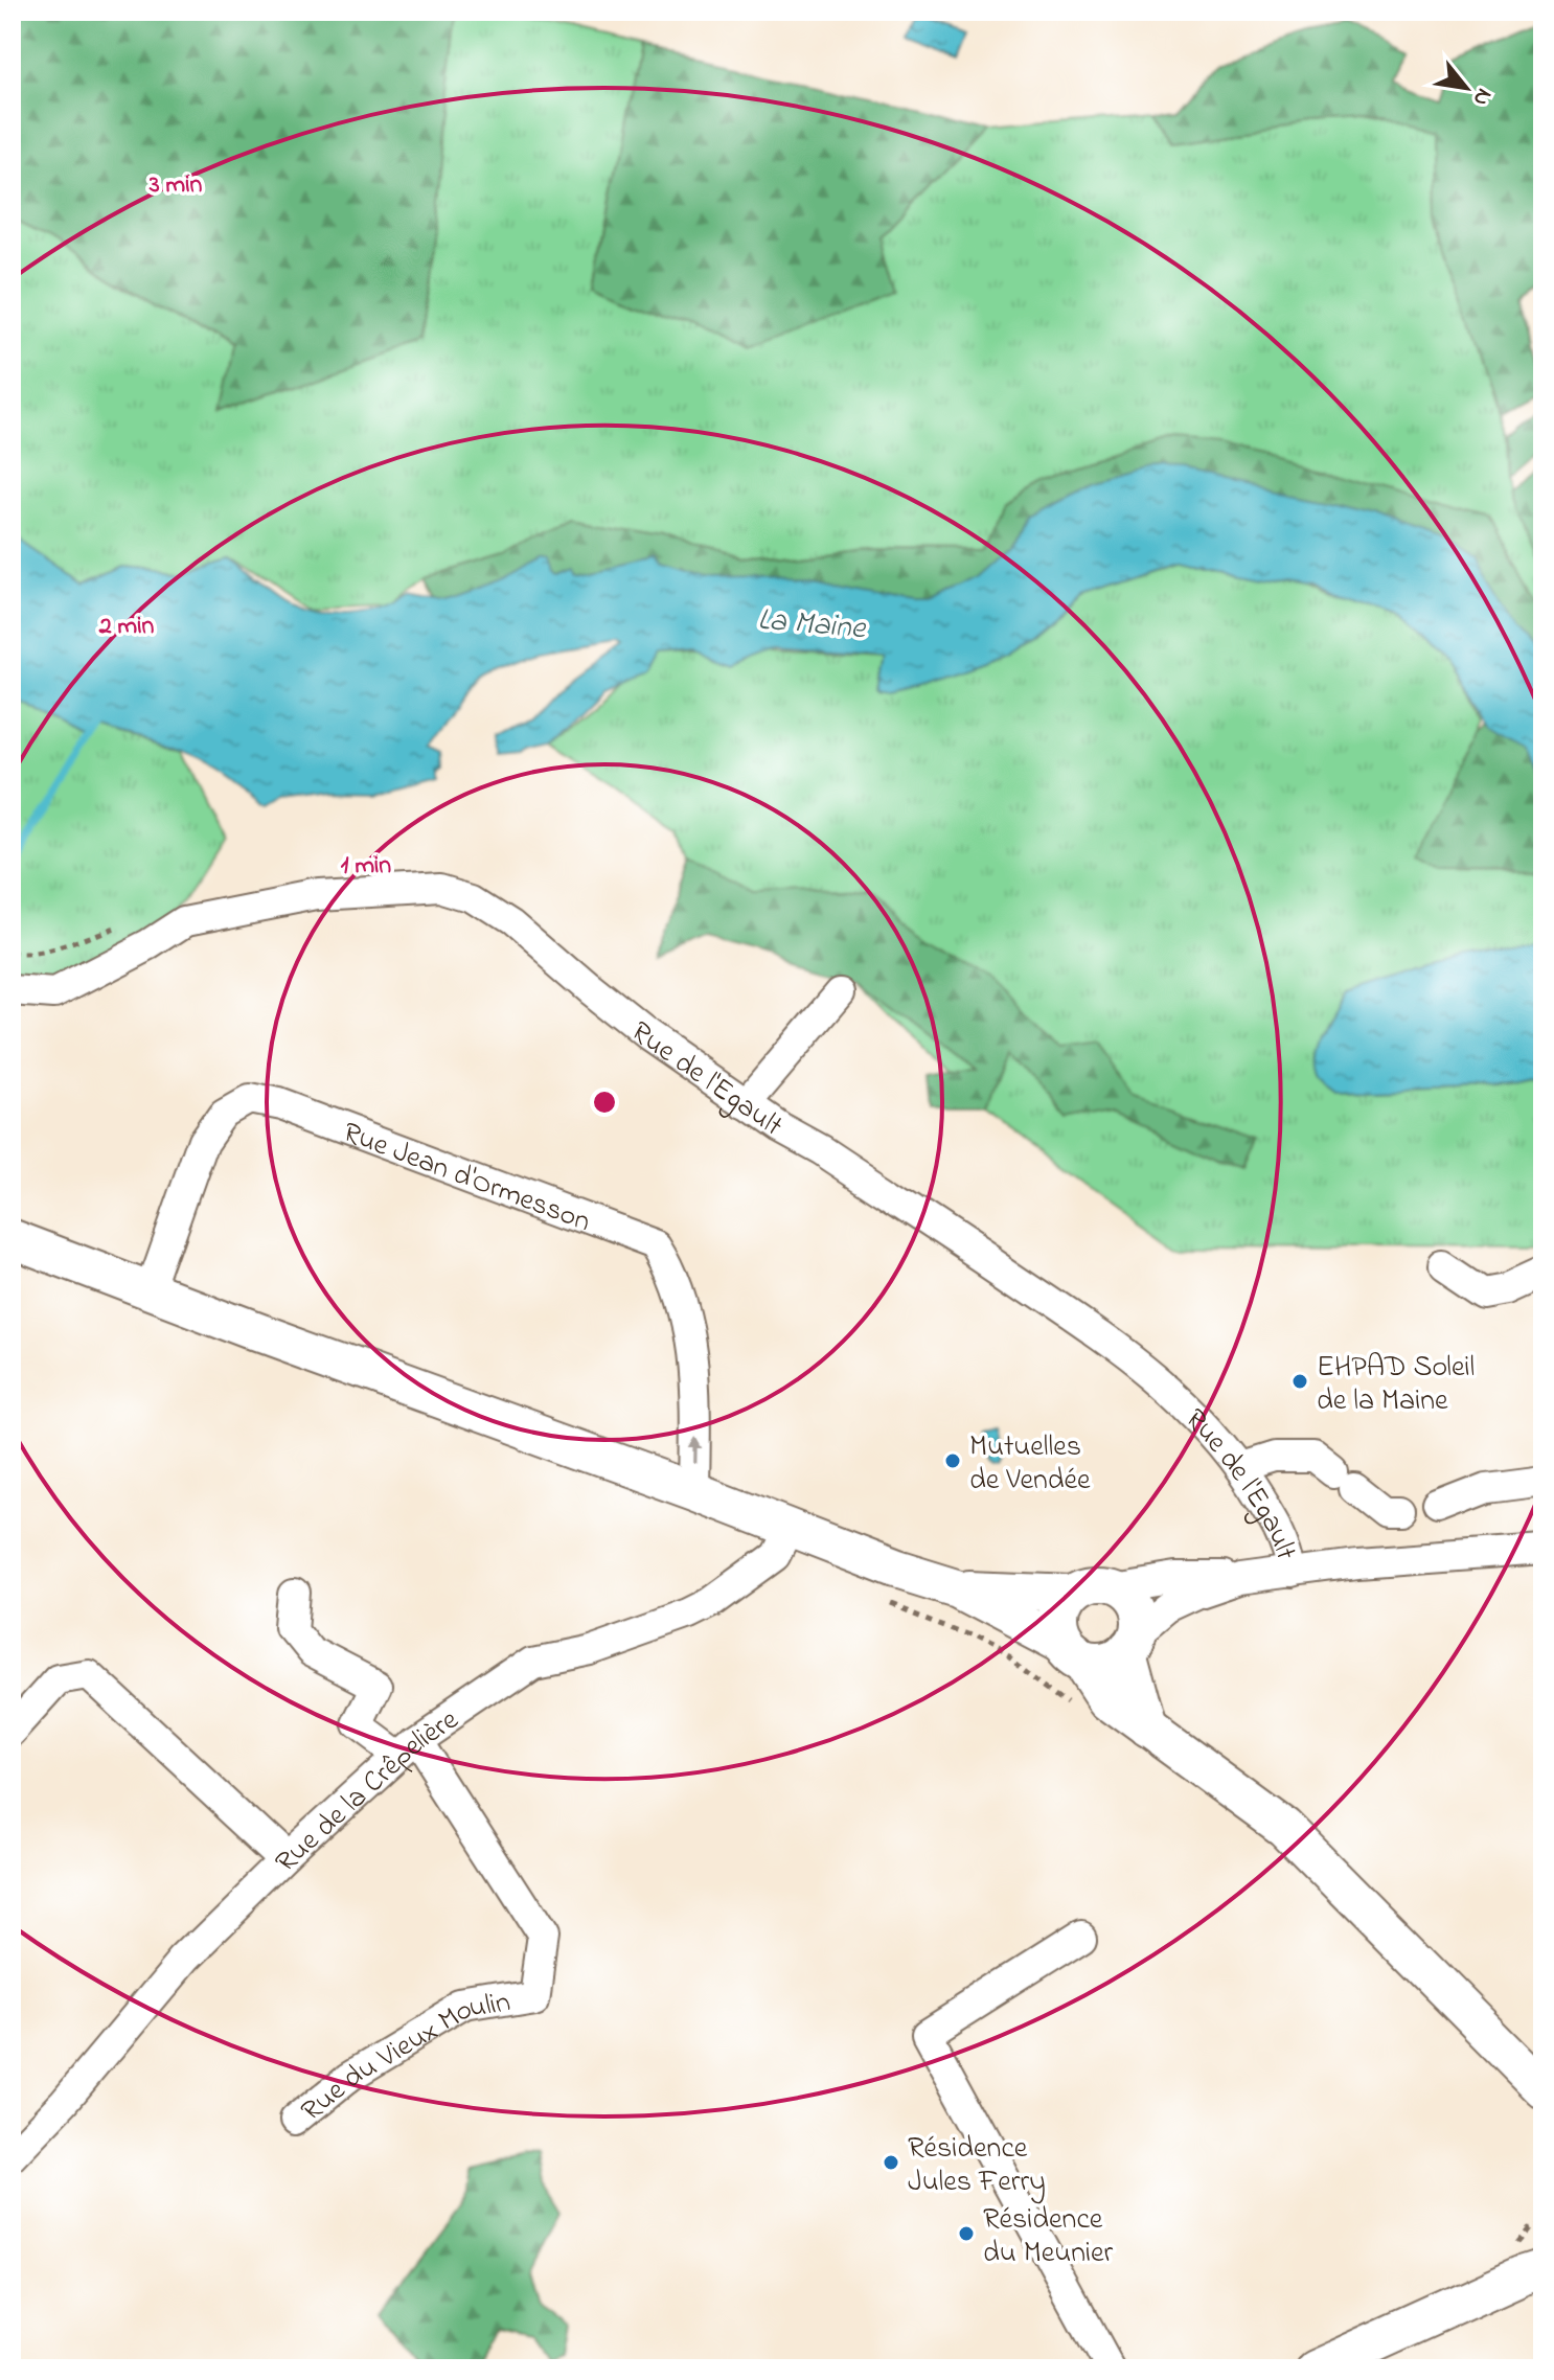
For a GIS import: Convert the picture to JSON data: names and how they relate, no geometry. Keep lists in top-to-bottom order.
{
  "streets": {
    "street": [
      "Rue de l'Egault",
      "Rue Jean d'Ormesson",
      "Rue de la Crêpelière",
      "Rue du Vieux Moulin"
    ]
  },
  "crossings": [
    ["Rue de la Crêpelière", "Rue du Vieux Moulin"]
  ],
  "water": ["La Maine"],
  "places": [
    "EHPAD Soleil de la Maine",
    "Mutuelles de Vendée",
    "Résidence Jules Ferry",
    "Résidence du Meunier"
  ],
  "north": "bottom right",
  "rings": ["3 min", "2 min", "1 min"]
}
